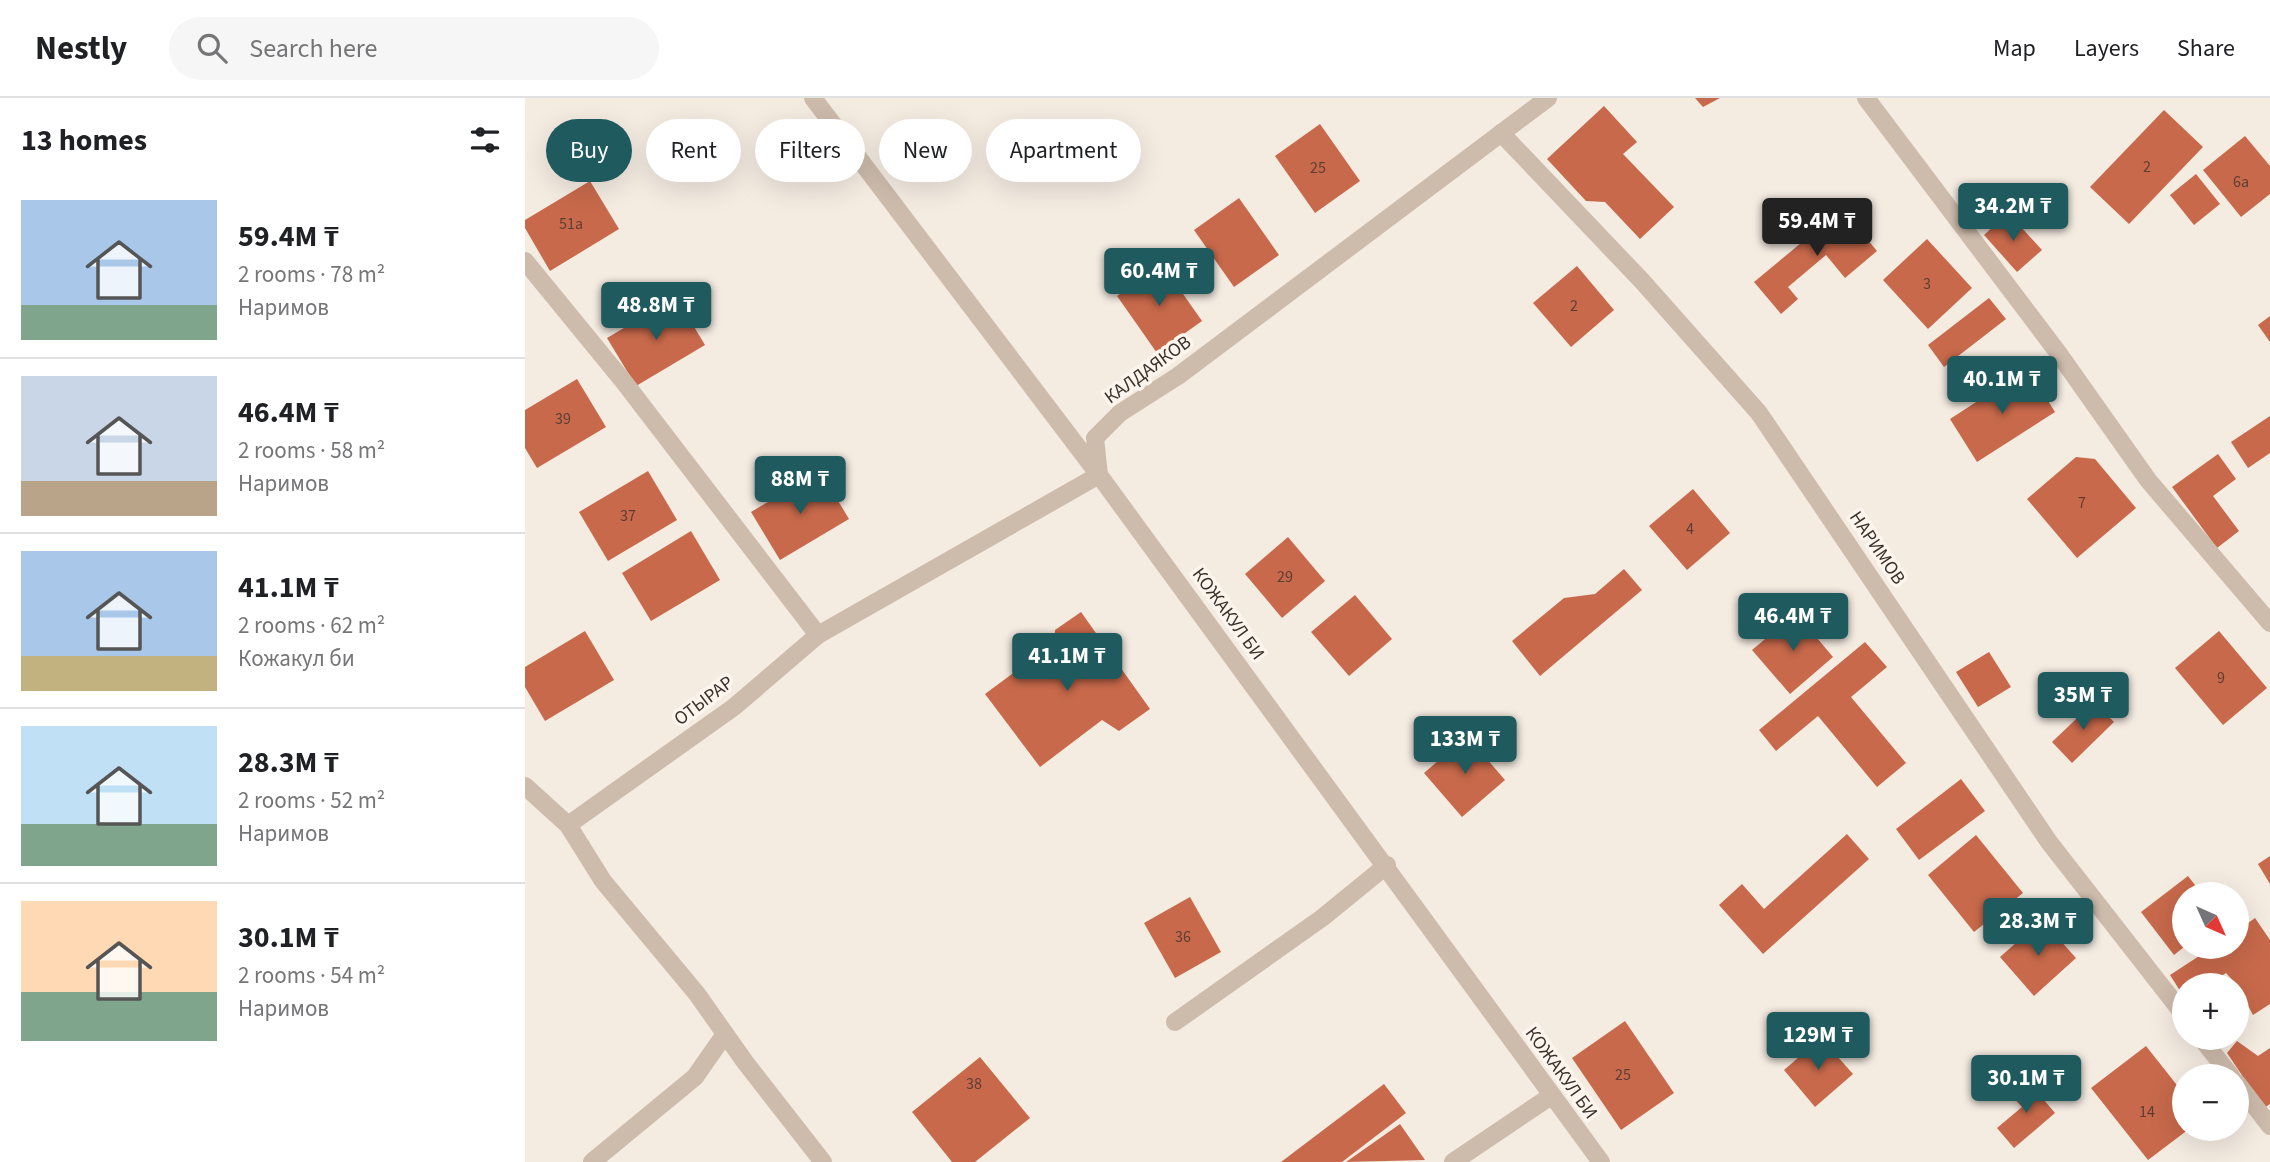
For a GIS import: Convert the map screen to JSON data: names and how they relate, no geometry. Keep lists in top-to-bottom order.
{
  "streets": {
    "street": [
      "КАЛДАЯКОВ",
      "НАРИМОВ",
      "КОЖАКУЛ БИ",
      "ОТЫРАР"
    ]
  },
  "crossings": [
    ["КАЛДАЯКОВ", "НАРИМОВ"],
    ["КАЛДАЯКОВ", "КОЖАКУЛ БИ"]
  ],
  "house_numbers": [
    "2",
    "25",
    "6а",
    "51а",
    "3",
    "2",
    "39",
    "7",
    "37",
    "4",
    "29",
    "9",
    "36",
    "25",
    "38",
    "14"
  ],
  "north": "bottom right",
  "page": {
    "header": "Nestly",
    "search": "Search here",
    "nav": ["Map", "Layers", "Share"],
    "heading": "13 homes",
    "chip": [
      "Buy",
      "Rent",
      "Filters",
      "New",
      "Apartment"
    ],
    "list": [
      {
        "name": "59.4M ₸",
        "note": "2 rooms · 78 m² · Наримов"
      },
      {
        "name": "46.4M ₸",
        "note": "2 rooms · 58 m² · Наримов"
      },
      {
        "name": "41.1M ₸",
        "note": "2 rooms · 62 m² · Кожакул би"
      },
      {
        "name": "28.3M ₸",
        "note": "2 rooms · 52 m² · Наримов"
      },
      {
        "name": "30.1M ₸",
        "note": "2 rooms · 54 m² · Наримов"
      }
    ],
    "price": [
      "34.2M ₸",
      "59.4M ₸",
      "60.4M ₸",
      "48.8M ₸",
      "40.1M ₸",
      "88M ₸",
      "46.4M ₸",
      "41.1M ₸",
      "35M ₸",
      "133M ₸",
      "28.3M ₸",
      "129M ₸",
      "30.1M ₸"
    ],
    "map_buttons": ["+", "−"]
  }
}
